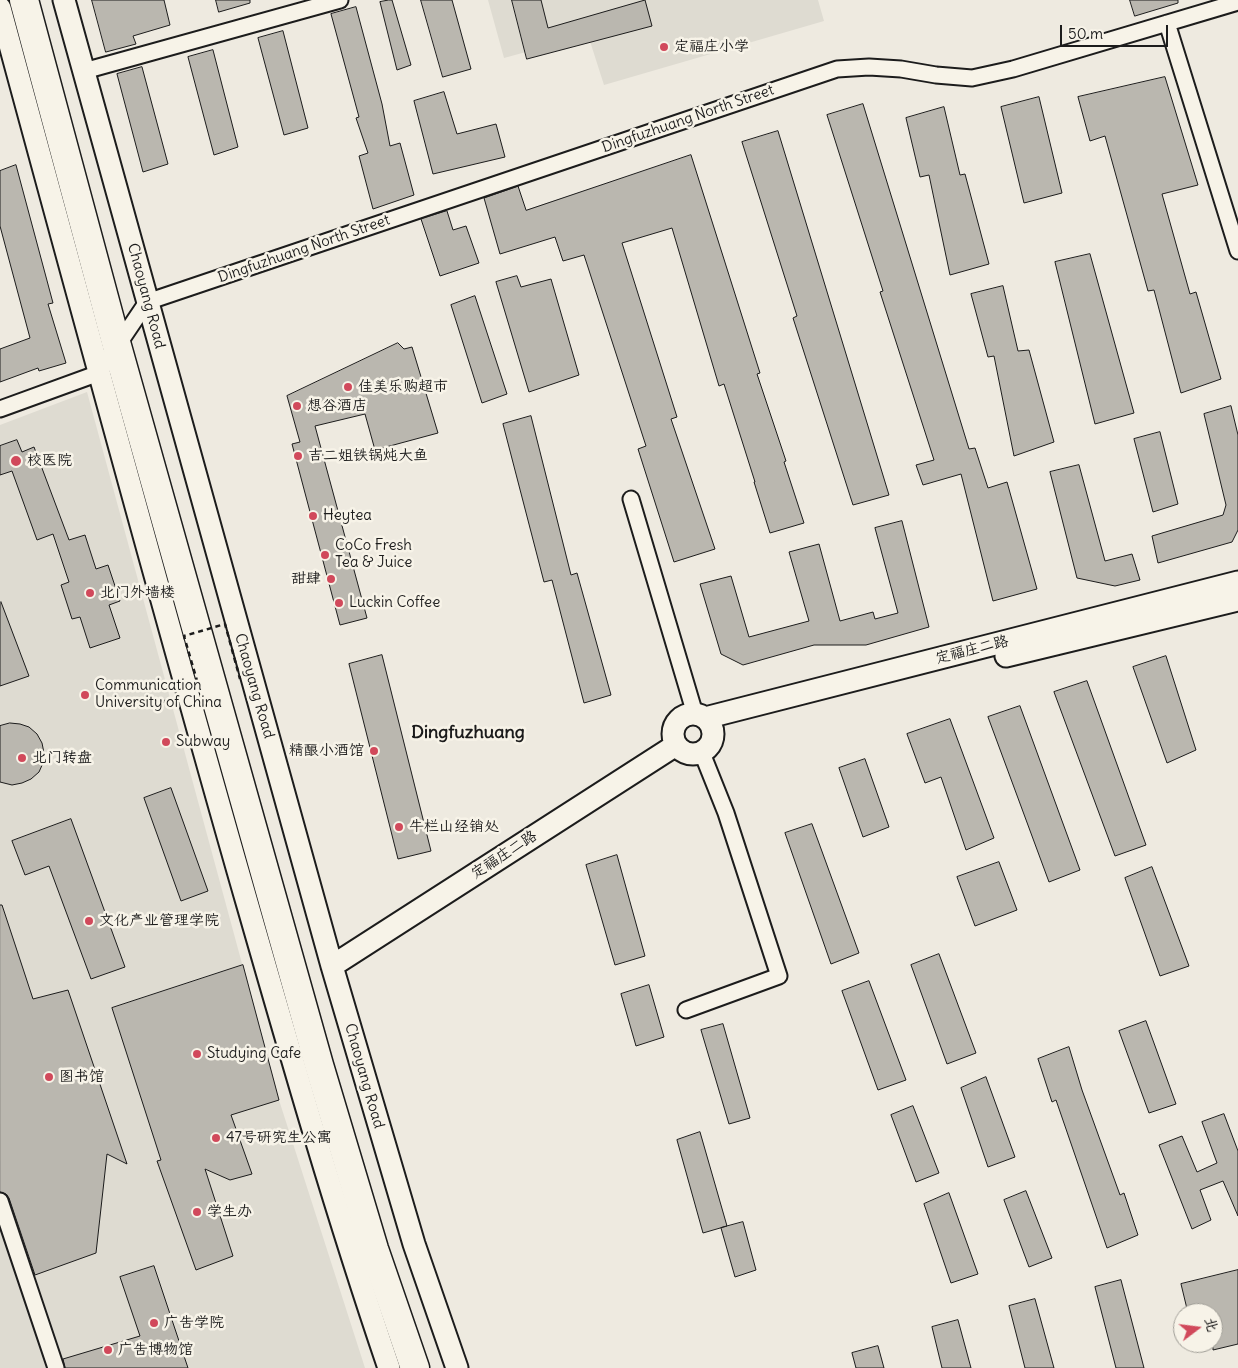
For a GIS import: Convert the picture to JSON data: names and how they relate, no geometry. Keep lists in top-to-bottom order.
{
  "streets": {
    "highway": ["Chaoyang Road"],
    "street": ["Dingfuzhuang North Street", "定福庄二路"]
  },
  "crossings": [
    ["Dingfuzhuang North Street", "Chaoyang Road"],
    ["Chaoyang Road", "定福庄二路"]
  ],
  "districts": ["Dingfuzhuang"],
  "places": [
    "定福庄小学",
    "佳美乐购超市",
    "想谷酒店",
    "吉二姐铁锅炖大鱼",
    "校医院",
    "Heytea",
    "CoCo Fresh Tea & Juice",
    "甜肆",
    "北门外墙楼",
    "Luckin Coffee",
    "Communication University of China",
    "Subway",
    "精酿小酒馆",
    "北门转盘",
    "牛栏山经销处",
    "文化产业管理学院",
    "Studying Cafe",
    "图书馆",
    "47号研究生公寓",
    "学生办",
    "广告学院",
    "广告博物馆"
  ],
  "scale_bar": "50 m",
  "north": "right"
}
